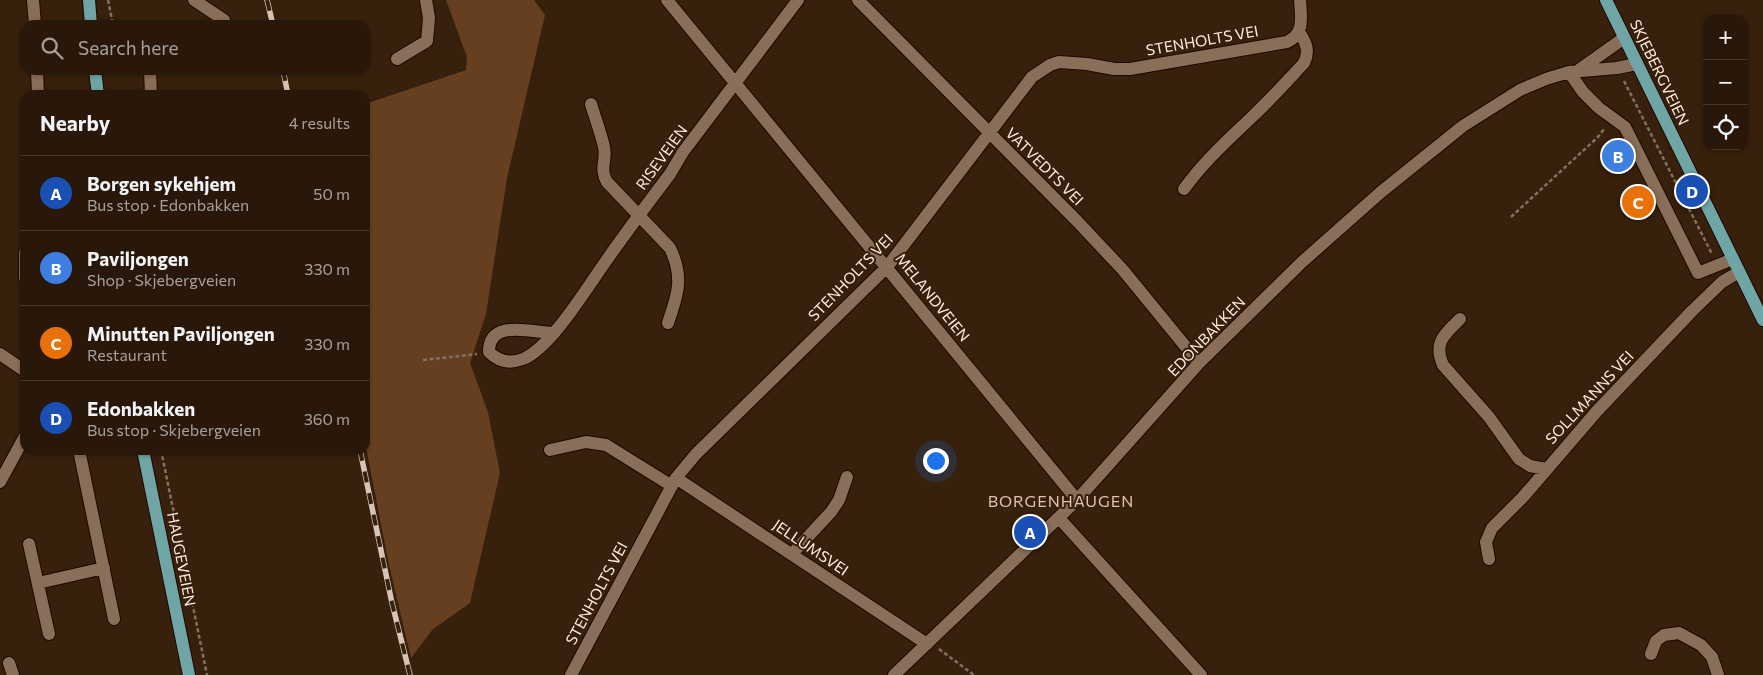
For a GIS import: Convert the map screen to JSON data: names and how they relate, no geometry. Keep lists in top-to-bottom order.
{
  "streets": {
    "main road": ["SKJEBERGVEIEN", "HAUGEVEIEN"],
    "street": [
      "STENHOLTS VEI",
      "RISEVEIEN",
      "VATVEDTS VEI",
      "MELANDVEIEN",
      "EDONBAKKEN",
      "SOLLMANNS VEI",
      "JELLUMSVEI"
    ]
  },
  "crossings": [
    ["STENHOLTS VEI", "VATVEDTS VEI"],
    ["STENHOLTS VEI", "MELANDVEIEN"],
    ["STENHOLTS VEI", "JELLUMSVEI"],
    ["SKJEBERGVEIEN", "EDONBAKKEN"],
    ["SKJEBERGVEIEN", "SOLLMANNS VEI"],
    ["RISEVEIEN", "MELANDVEIEN"],
    ["VATVEDTS VEI", "EDONBAKKEN"],
    ["MELANDVEIEN", "EDONBAKKEN"],
    ["EDONBAKKEN", "JELLUMSVEI"]
  ],
  "districts": ["BORGENHAUGEN"],
  "page": {
    "map_buttons": ["+", "−"],
    "search": "Search here",
    "heading": ["Nearby", "4 results"],
    "pins": [
      "B",
      "D",
      "C",
      "A"
    ],
    "list": [
      {
        "mark": "A",
        "name": "Borgen sykehjem",
        "note": "Bus stop · Edonbakken",
        "value": "50 m"
      },
      {
        "mark": "B",
        "name": "Paviljongen",
        "note": "Shop · Skjebergveien",
        "value": "330 m"
      },
      {
        "mark": "C",
        "name": "Minutten Paviljongen",
        "note": "Restaurant",
        "value": "330 m"
      },
      {
        "mark": "D",
        "name": "Edonbakken",
        "note": "Bus stop · Skjebergveien",
        "value": "360 m"
      }
    ]
  }
}
